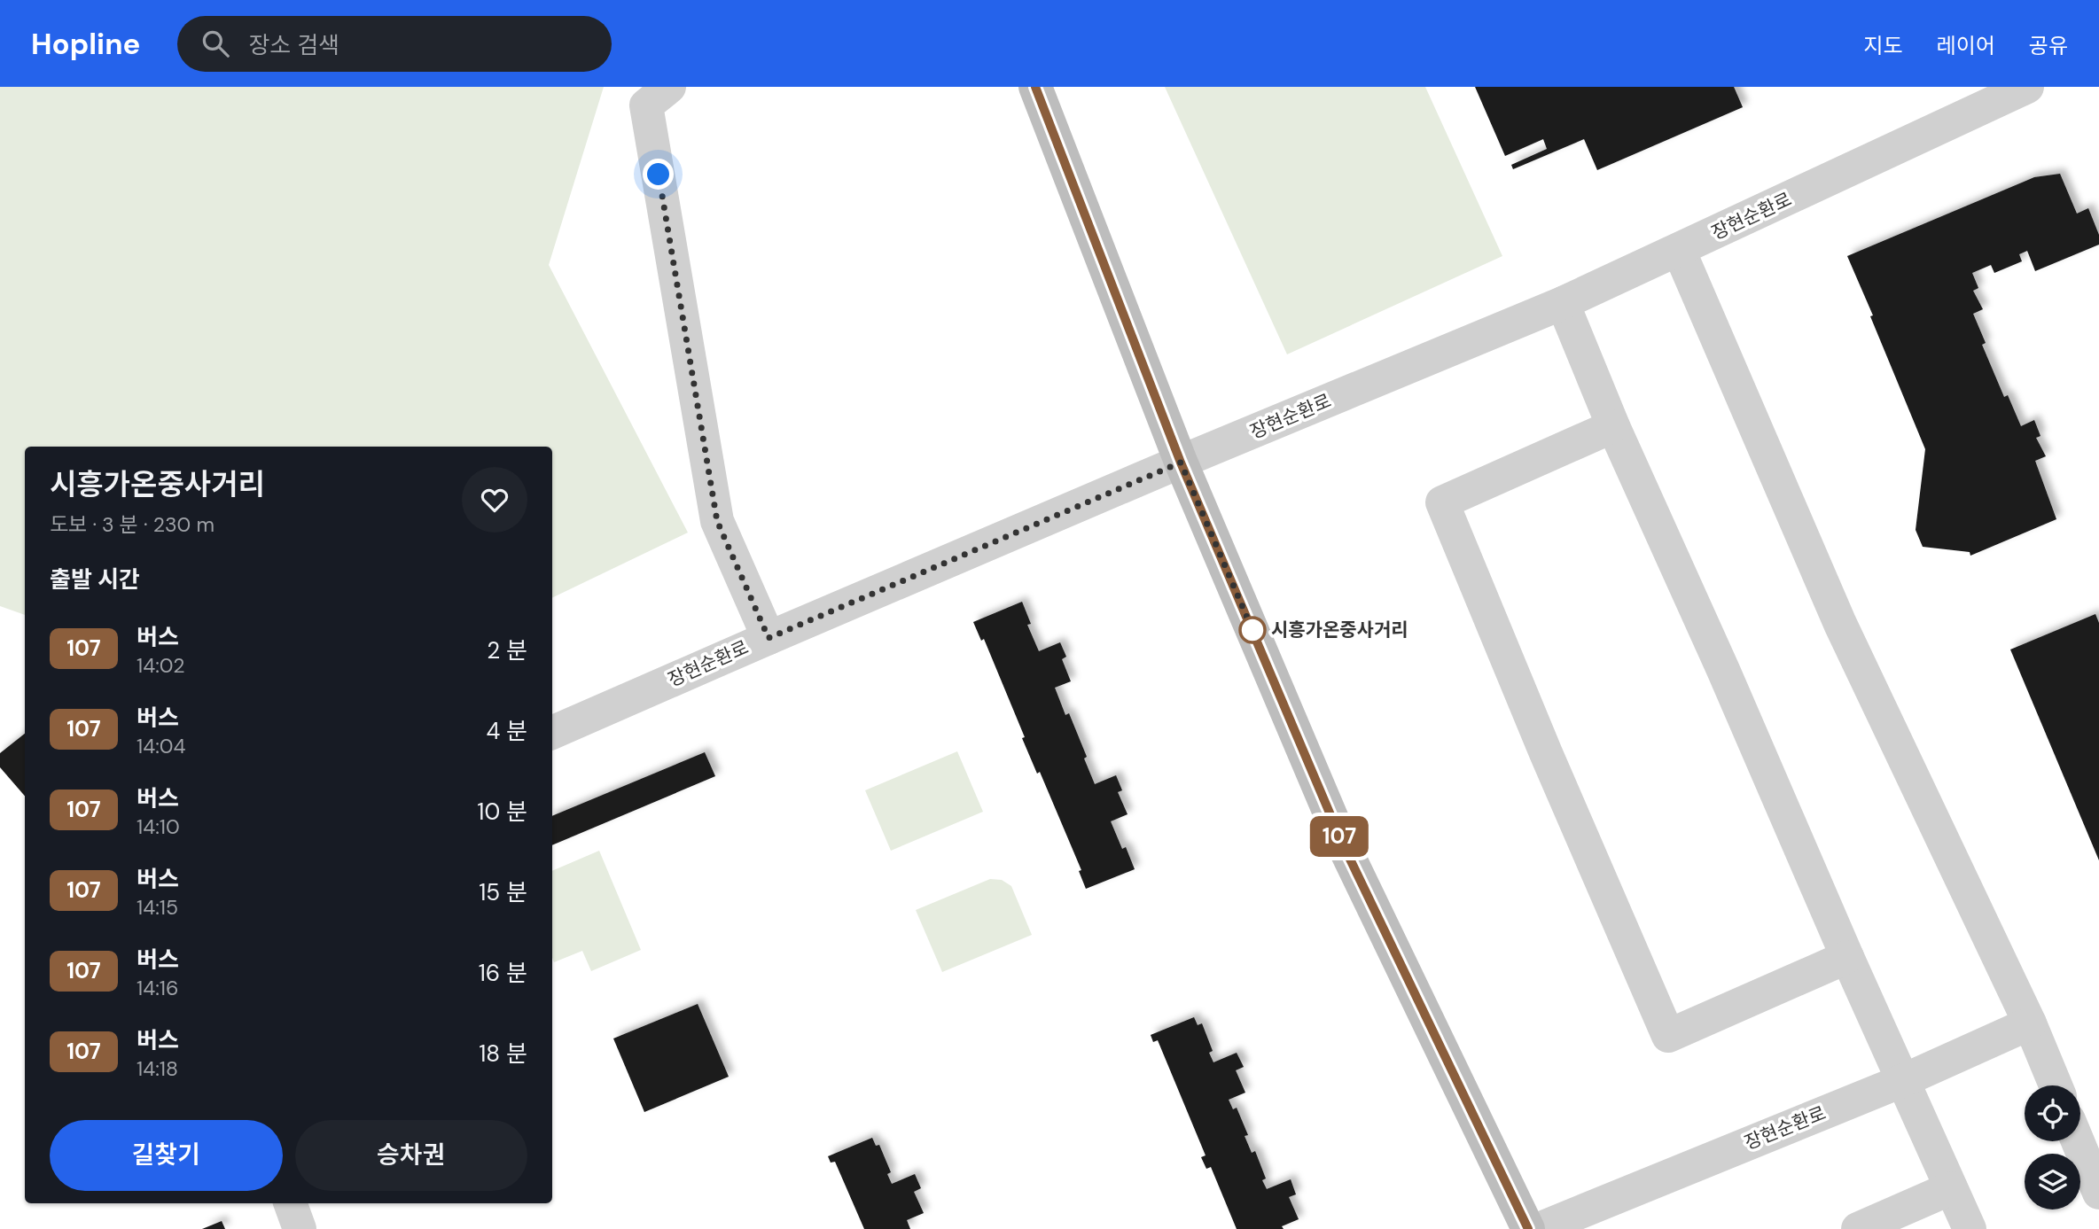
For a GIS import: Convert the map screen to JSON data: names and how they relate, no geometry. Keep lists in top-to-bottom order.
{
  "streets": {
    "street": ["장현순환로"]
  },
  "places": ["시흥가온중사거리"],
  "lines": ["bus line 107"],
  "page": {
    "header": "Hopline",
    "search": "장소 검색",
    "nav": ["지도", "레이어", "공유"],
    "on_map": "107",
    "heading": [
      ["시흥가온중사거리", "도보 · 3 분 · 230 m"],
      "출발 시간"
    ],
    "list": [
      {
        "mark": "107",
        "name": "버스",
        "note": "14:02",
        "value": "2 분"
      },
      {
        "mark": "107",
        "name": "버스",
        "note": "14:04",
        "value": "4 분"
      },
      {
        "mark": "107",
        "name": "버스",
        "note": "14:10",
        "value": "10 분"
      },
      {
        "mark": "107",
        "name": "버스",
        "note": "14:15",
        "value": "15 분"
      },
      {
        "mark": "107",
        "name": "버스",
        "note": "14:16",
        "value": "16 분"
      },
      {
        "mark": "107",
        "name": "버스",
        "note": "14:18",
        "value": "18 분"
      }
    ],
    "buttons": ["길찾기", "승차권"]
  }
}
